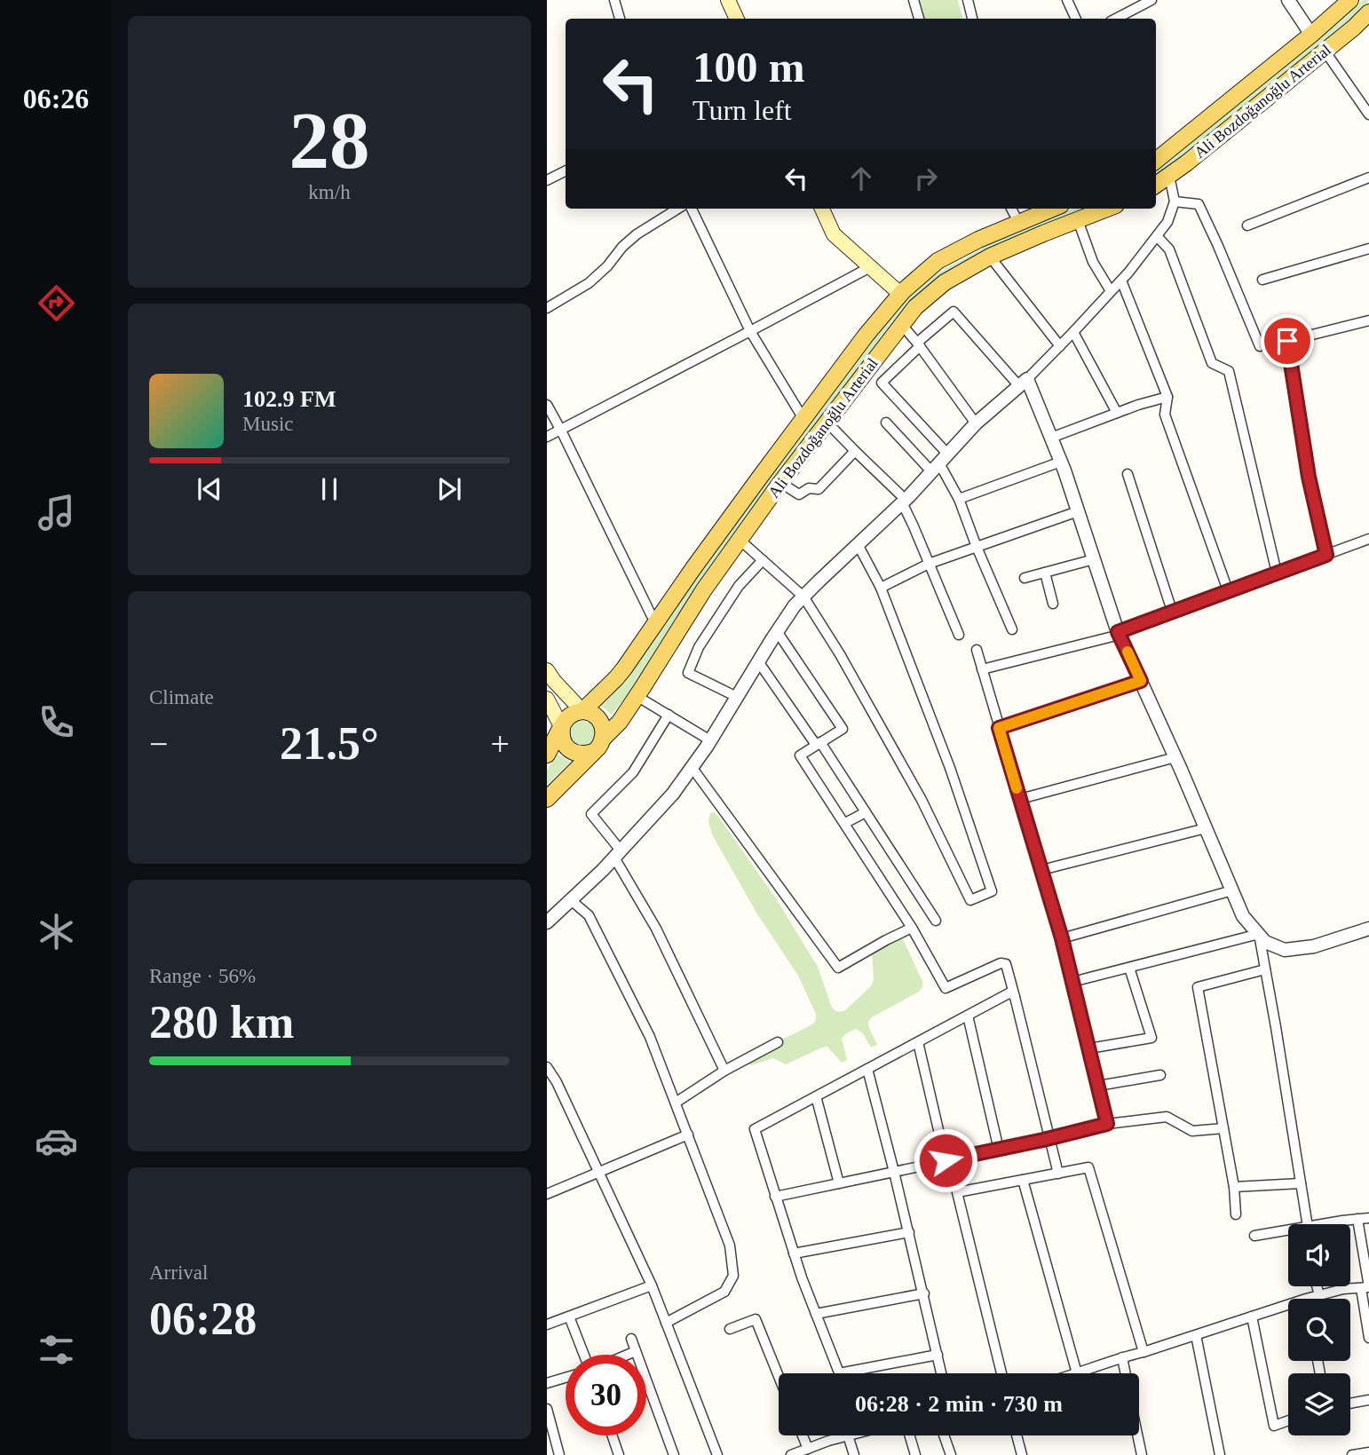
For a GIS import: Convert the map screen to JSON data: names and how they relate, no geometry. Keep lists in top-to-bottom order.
{
  "streets": {
    "main road": ["Ali Bozdoğanoğlu Arterial"]
  },
  "page": {
    "tabs": "06:26",
    "tile": [
      ["28", "km/h"],
      "Climate",
      ["Range · 56%", "280 km"],
      ["Arrival", "06:28"]
    ],
    "turn": ["100 m", "Turn left"],
    "song": ["102.9 FM", "Music"],
    "heat": ["−", "21.5°", "+"],
    "limit": "30",
    "trip": "06:28 · 2 min · 730 m"
  }
}
